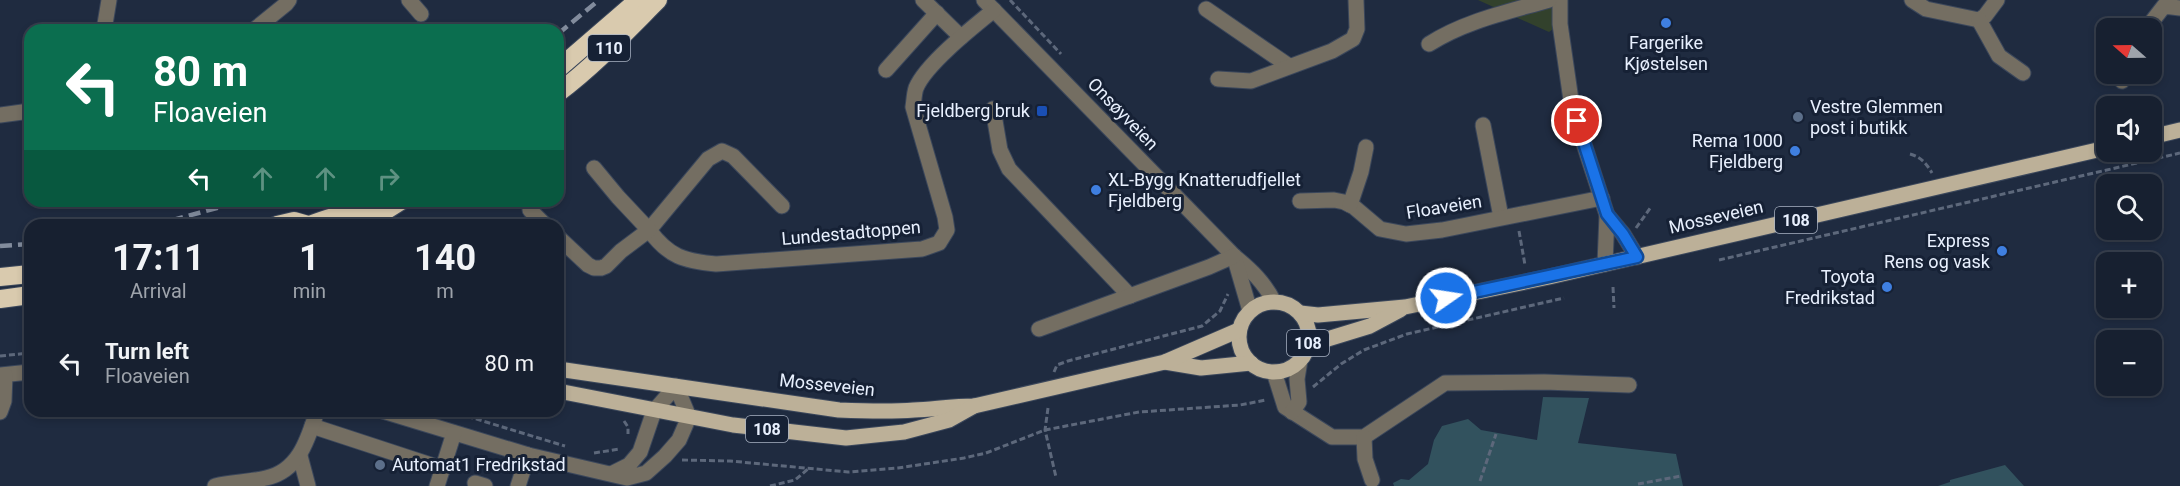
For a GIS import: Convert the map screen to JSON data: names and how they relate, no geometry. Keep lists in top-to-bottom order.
{
  "streets": {
    "highway": ["110"],
    "main road": ["Mosseveien", "108"],
    "street": ["Onsøyveien", "Floaveien", "Lundestadtoppen"]
  },
  "crossings": [
    ["Onsøyveien", "Mosseveien"],
    ["Onsøyveien", "108"],
    ["Onsøyveien", "Lundestadtoppen"],
    ["Mosseveien", "108"]
  ],
  "places": {
    "other": [
      "Fargerike Kjøstelsen",
      "Vestre Glemmen post i butikk",
      "Rema 1000 Fjeldberg",
      "XL-Bygg Knatterudfjellet Fjeldberg",
      "Express Rens og vask",
      "Toyota Fredrikstad",
      "Automat1 Fredrikstad"
    ],
    "transit": ["Fjeldberg bruk"]
  },
  "north": "left",
  "page": {
    "map_buttons": ["+", "−"],
    "turn": ["80 m", "Floaveien"],
    "eta": [
      "17:11",
      "Arrival",
      "1",
      "min",
      "140",
      "m"
    ],
    "list": [
      {
        "name": "Turn left",
        "note": "Floaveien",
        "value": "80 m"
      }
    ]
  }
}
